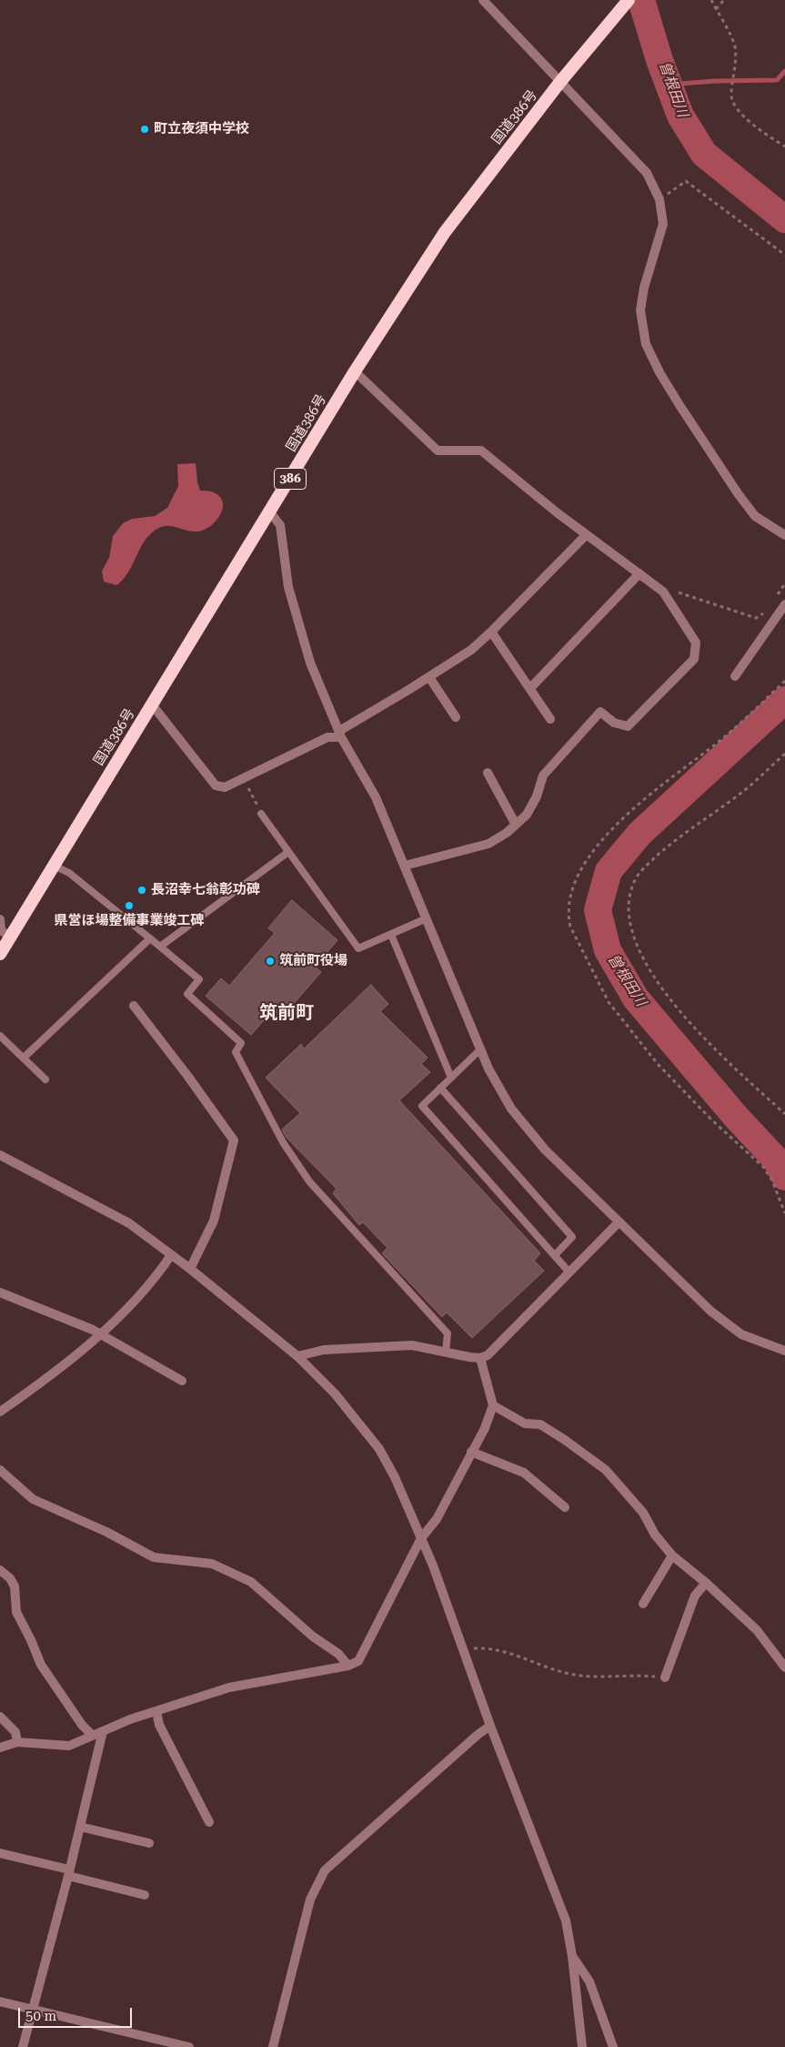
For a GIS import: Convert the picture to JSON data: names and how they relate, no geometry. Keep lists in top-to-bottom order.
{
  "streets": {
    "highway": ["国道386号", "386"]
  },
  "districts": ["筑前町"],
  "water": ["曽根田川"],
  "places": [
    "町立夜須中学校",
    "長沼幸七翁彰功碑",
    "県営ほ場整備事業竣工碑",
    "筑前町役場"
  ],
  "scale_bar": "50 m"
}
